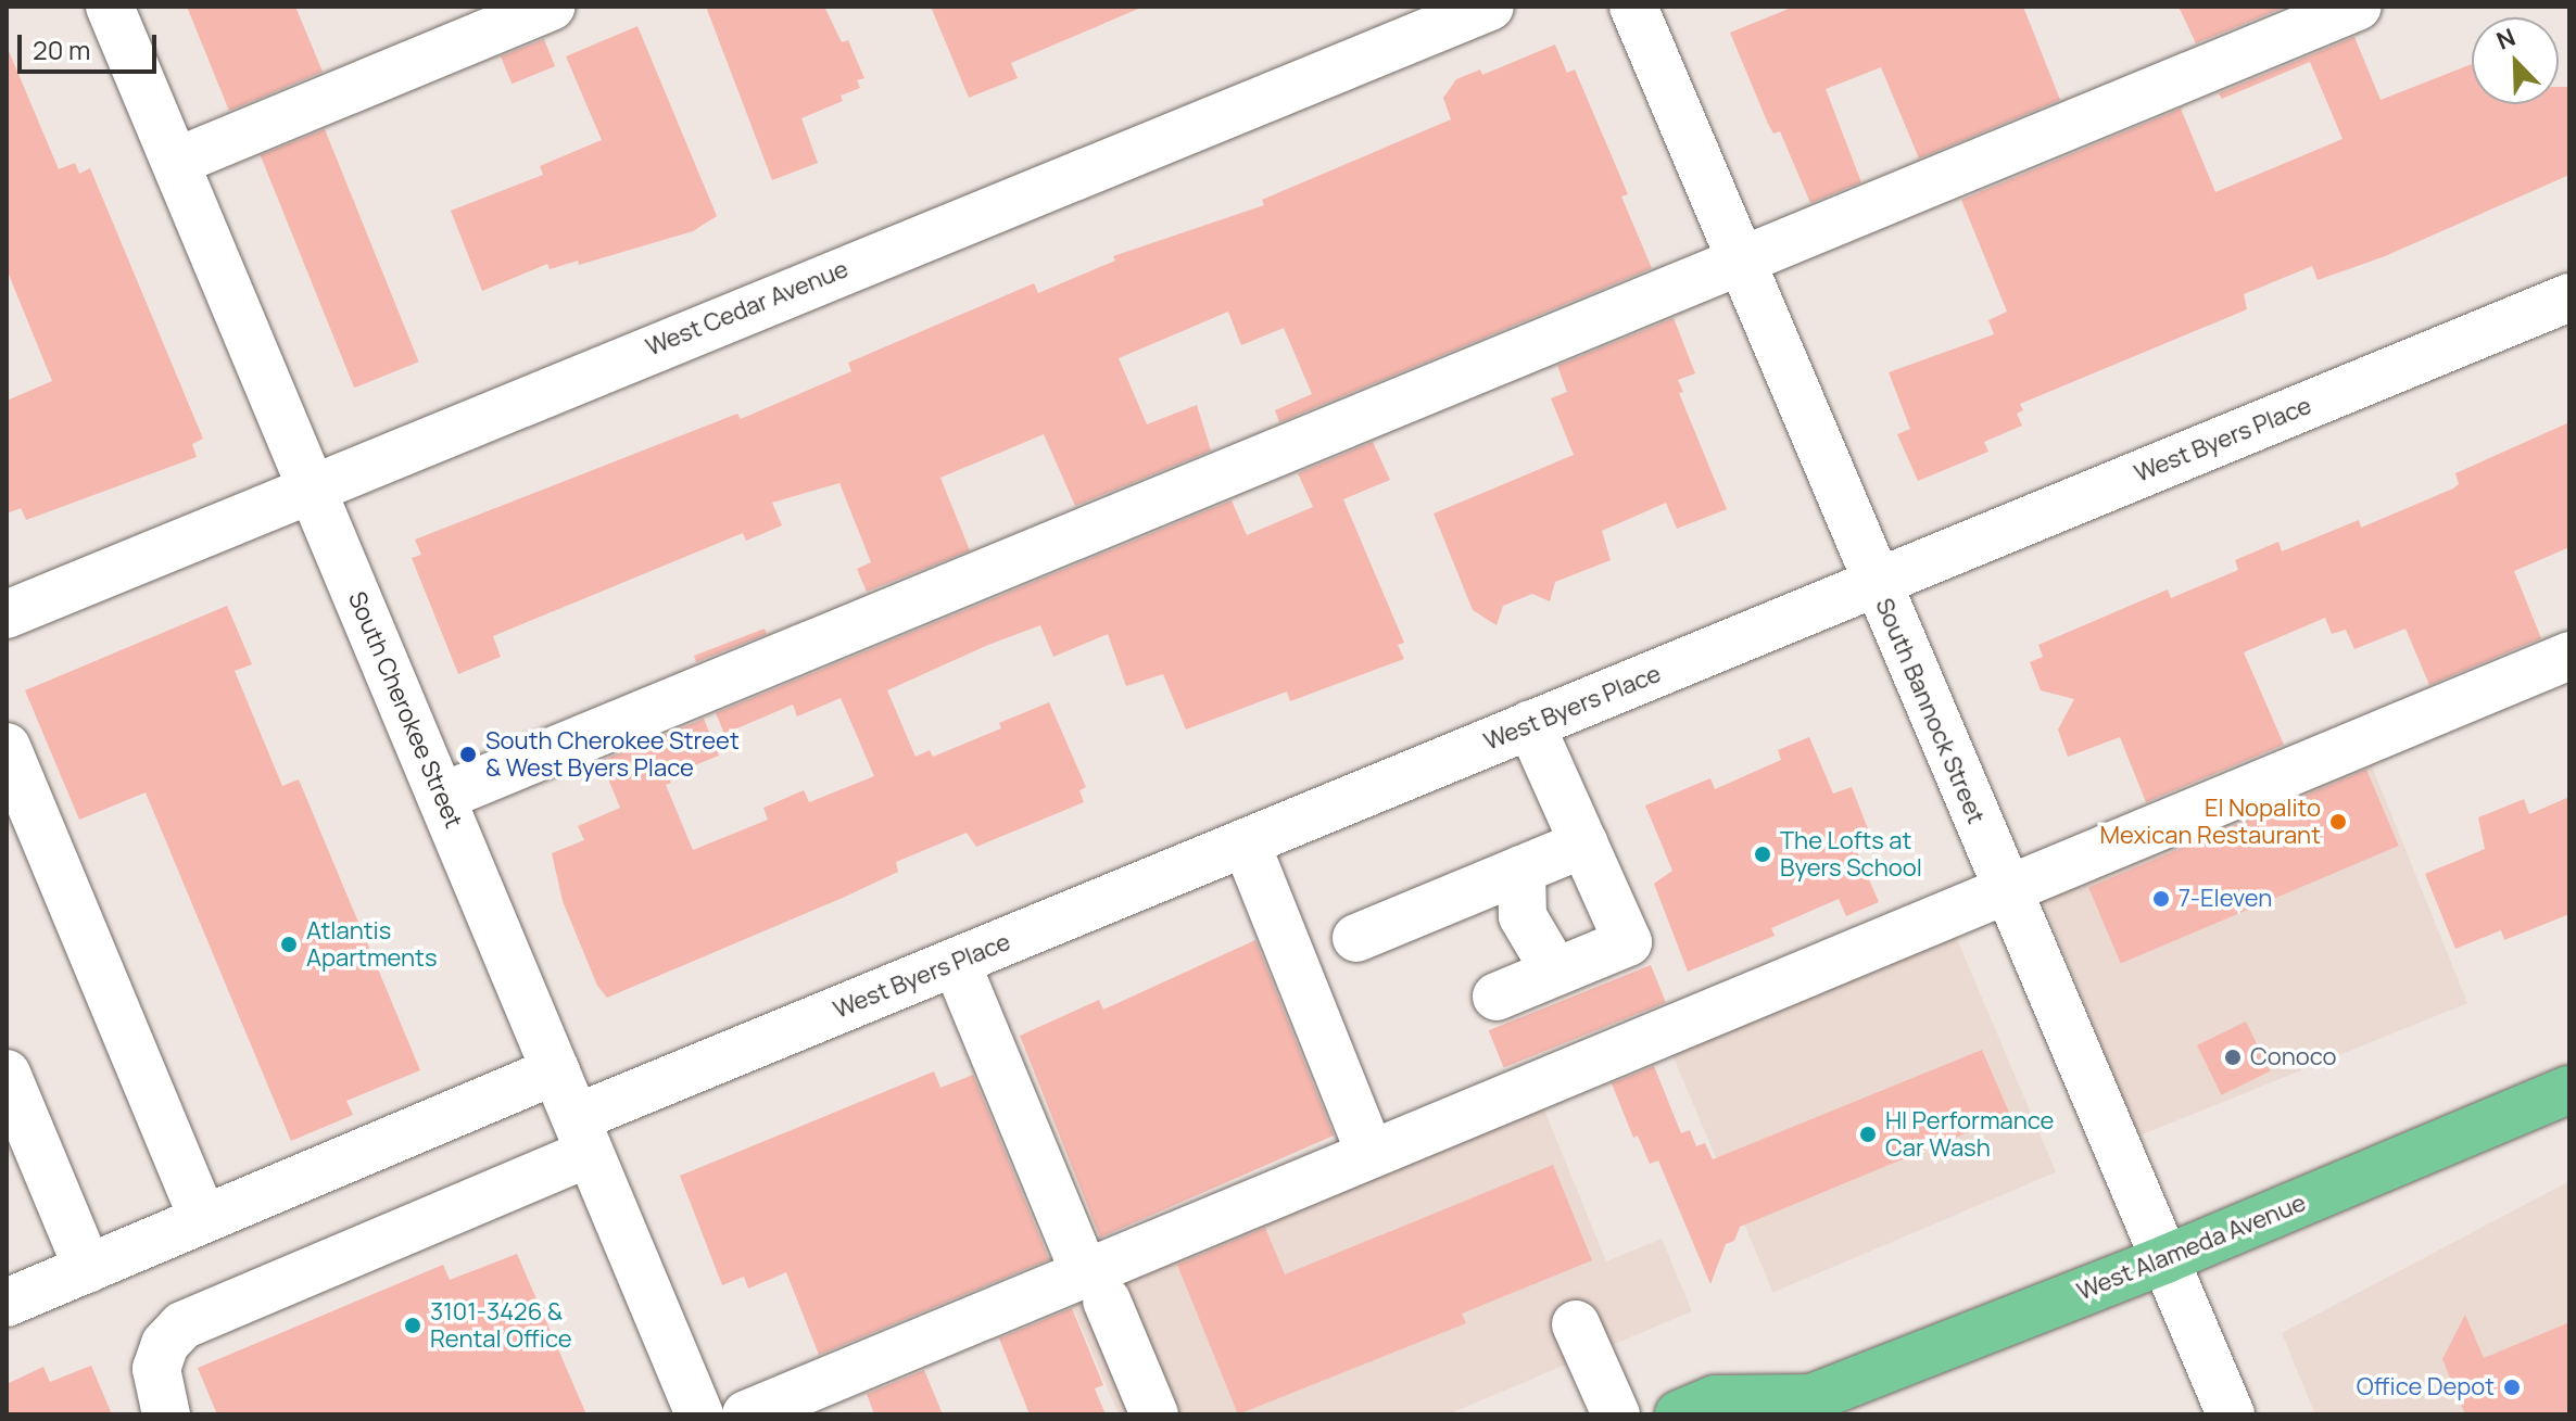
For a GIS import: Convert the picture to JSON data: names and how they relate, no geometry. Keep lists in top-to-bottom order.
{
  "streets": {
    "main road": ["West Alameda Avenue"],
    "street": [
      "West Cedar Avenue",
      "West Byers Place",
      "South Cherokee Street",
      "South Bannock Street"
    ]
  },
  "crossings": [
    ["West Cedar Avenue", "South Cherokee Street"],
    ["West Byers Place", "South Cherokee Street"],
    ["West Byers Place", "South Bannock Street"],
    ["South Bannock Street", "West Alameda Avenue"]
  ],
  "places": [
    "South Cherokee Street & West Byers Place",
    "El Nopalito Mexican Restaurant",
    "The Lofts at Byers School",
    "7-Eleven",
    "Atlantis Apartments",
    "Conoco",
    "HI Performance Car Wash",
    "3101-3426 & Rental Office",
    "Office Depot"
  ],
  "scale_bar": "20 m",
  "north": "top left"
}
